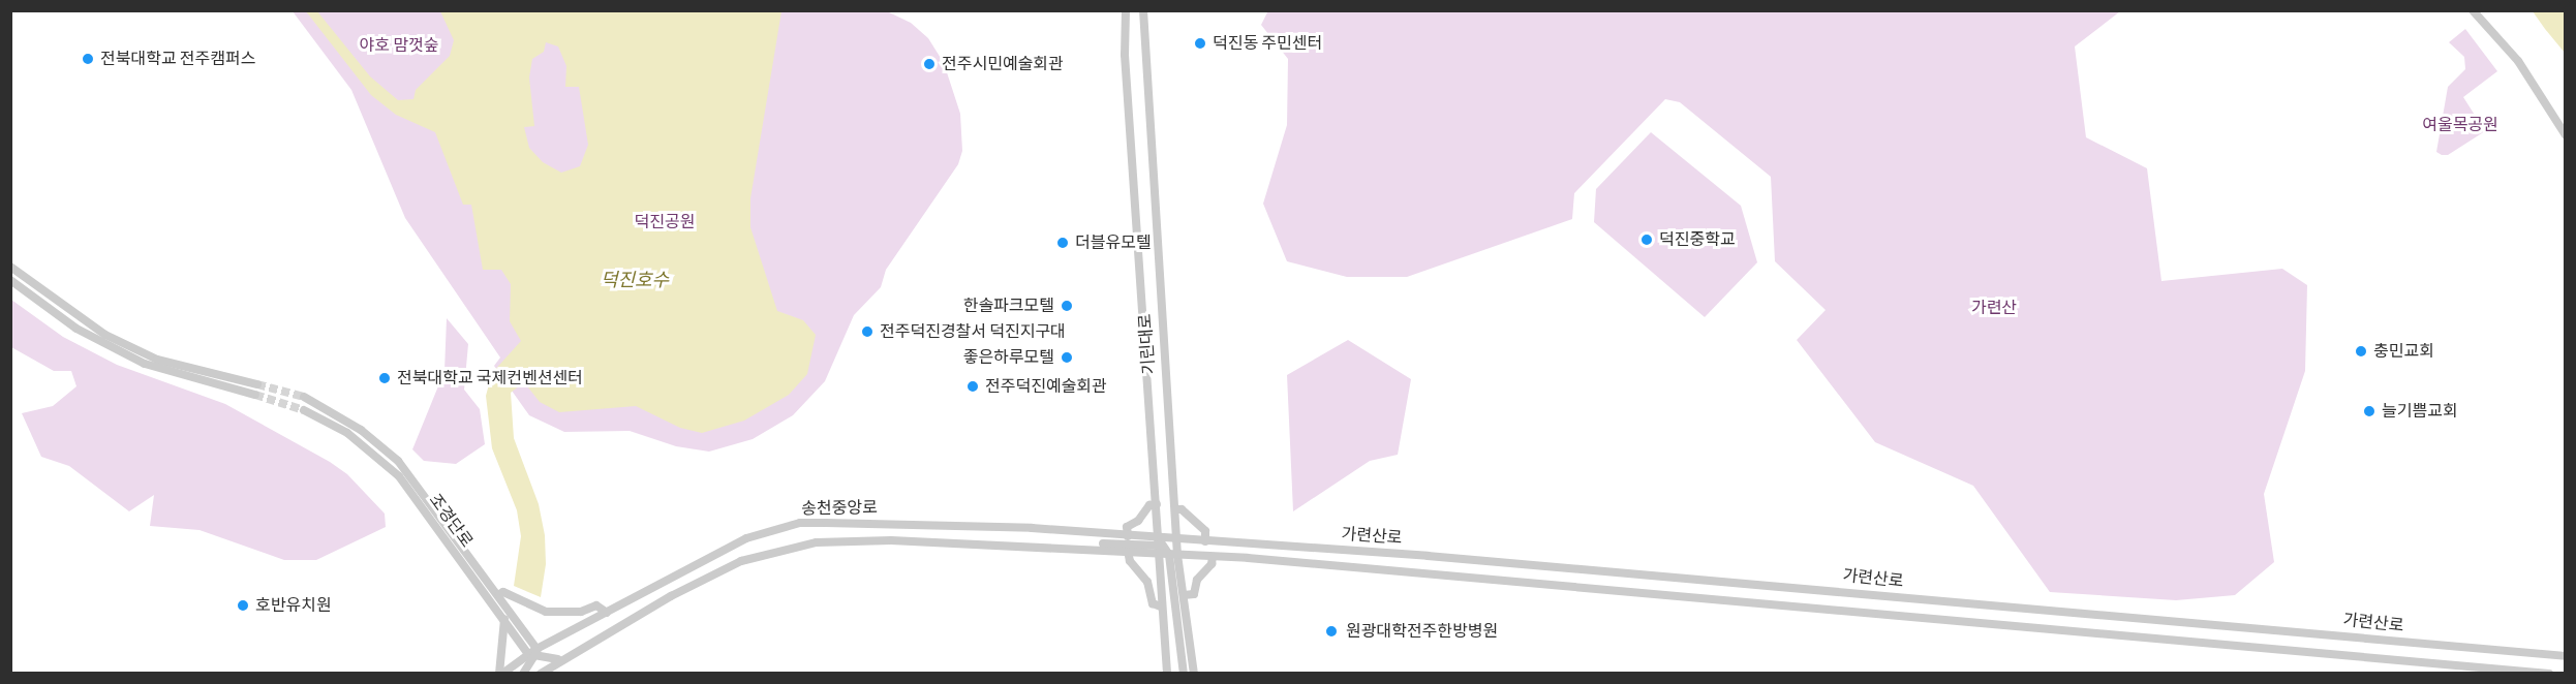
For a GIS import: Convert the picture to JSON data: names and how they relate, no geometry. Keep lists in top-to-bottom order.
{
  "streets": {
    "street": [
      "기린대로",
      "송천중앙로",
      "조경단로",
      "가련산로"
    ]
  },
  "crossings": [
    ["기린대로", "송천중앙로"],
    ["기린대로", "가련산로"],
    ["송천중앙로", "조경단로"],
    ["송천중앙로", "가련산로"]
  ],
  "water": ["덕진호수"],
  "parks": [
    "야호 맘껏숲",
    "여울목공원",
    "덕진공원",
    "가련산"
  ],
  "places": [
    "덕진동 주민센터",
    "전북대학교 전주캠퍼스",
    "전주시민예술회관",
    "덕진중학교",
    "더블유모텔",
    "한솔파크모텔",
    "전주덕진경찰서 덕진지구대",
    "충민교회",
    "좋은하루모텔",
    "전북대학교 국제컨벤션센터",
    "전주덕진예술회관",
    "늘기쁨교회",
    "호반유치원",
    "원광대학전주한방병원"
  ]
}
